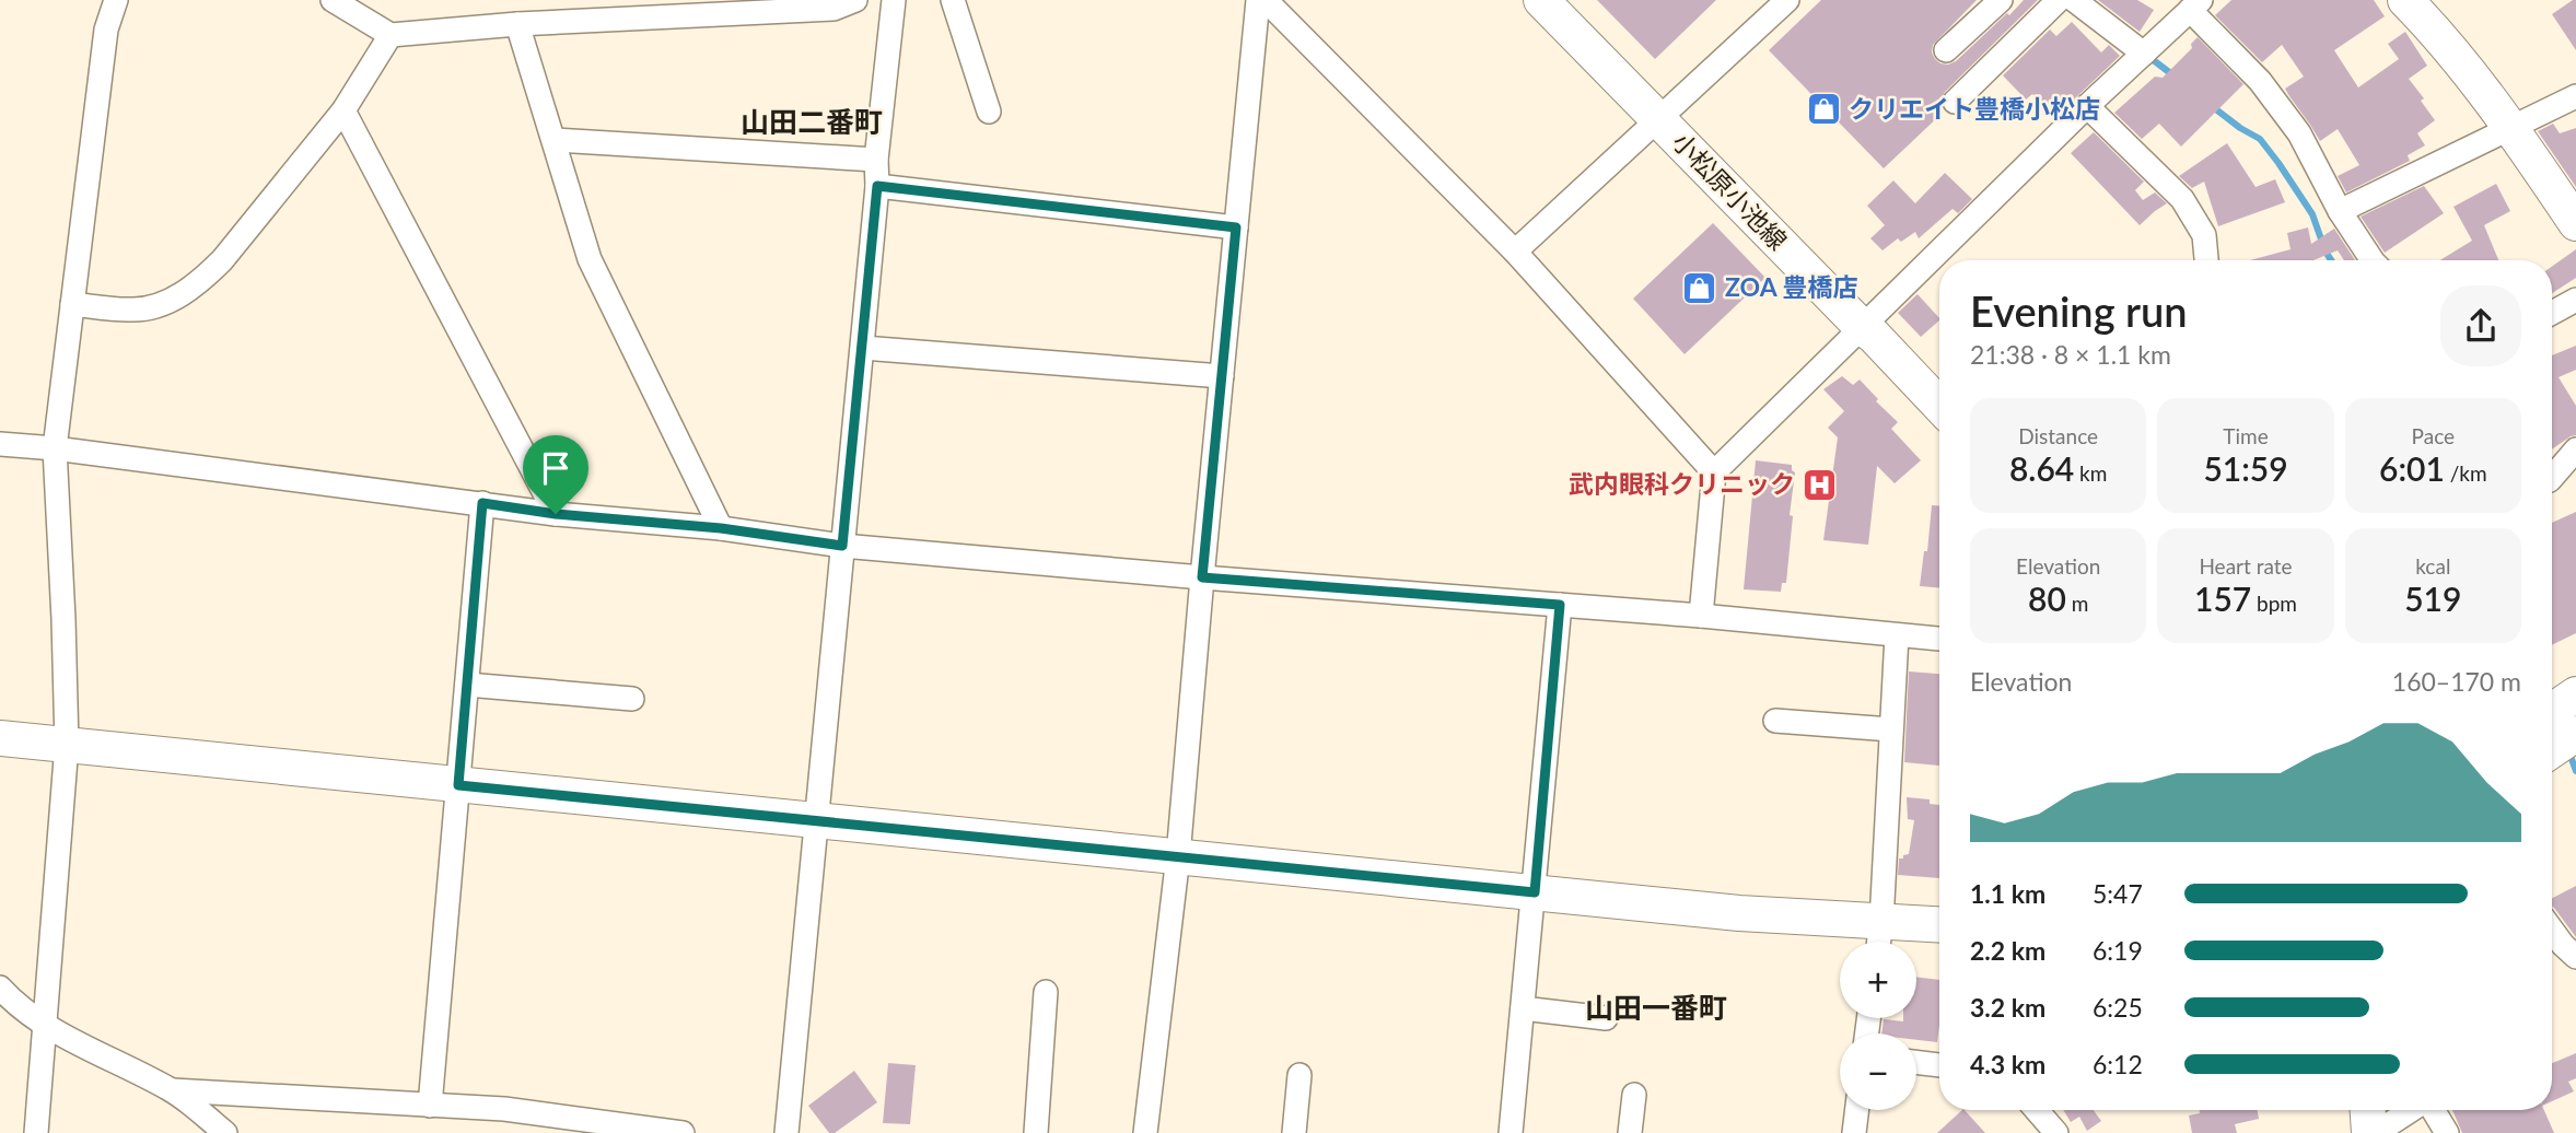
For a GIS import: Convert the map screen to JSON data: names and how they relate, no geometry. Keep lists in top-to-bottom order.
{
  "streets": {
    "street": ["小松原小池線"]
  },
  "districts": ["山田二番町", "山田一番町"],
  "places": {
    "shop": ["クリエイト豊橋小松店", "ZOA 豊橋店"],
    "hospital": ["武内眼科クリニック"]
  },
  "page": {
    "heading": ["Evening run", "21:38 · 8 × 1.1 km"],
    "stats": [
      ["Distance", "8.64 km"],
      ["Time", "51:59"],
      ["Pace", "6:01 /km"],
      ["Elevation", "80 m"],
      ["Heart rate", "157 bpm"],
      ["kcal", "519"]
    ],
    "chart": ["Elevation", "160–170 m"],
    "list": [
      {
        "name": "1.1 km",
        "note": "5:47"
      },
      {
        "name": "2.2 km",
        "note": "6:19"
      },
      {
        "name": "3.2 km",
        "note": "6:25"
      },
      {
        "name": "4.3 km",
        "note": "6:12"
      }
    ],
    "map_buttons": ["+", "−"]
  }
}
